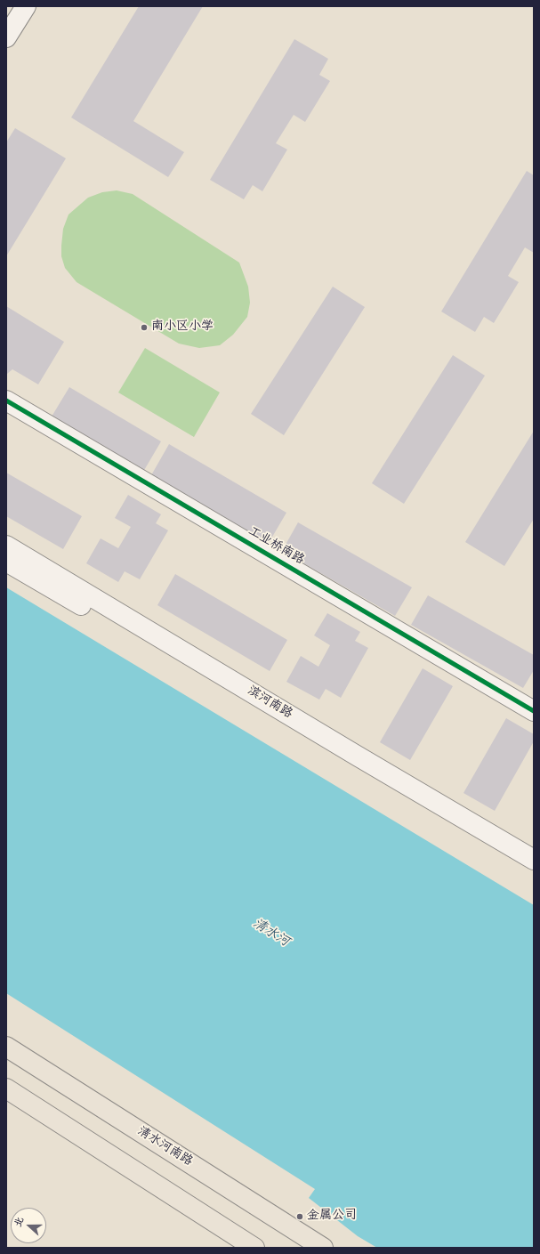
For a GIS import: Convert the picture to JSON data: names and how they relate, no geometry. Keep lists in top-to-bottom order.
{
  "streets": {
    "main road": ["工业桥南路", "滨河南路", "清水河南路"]
  },
  "water": ["清水河"],
  "places": ["南小区小学", "金属公司"],
  "north": "left"
}
